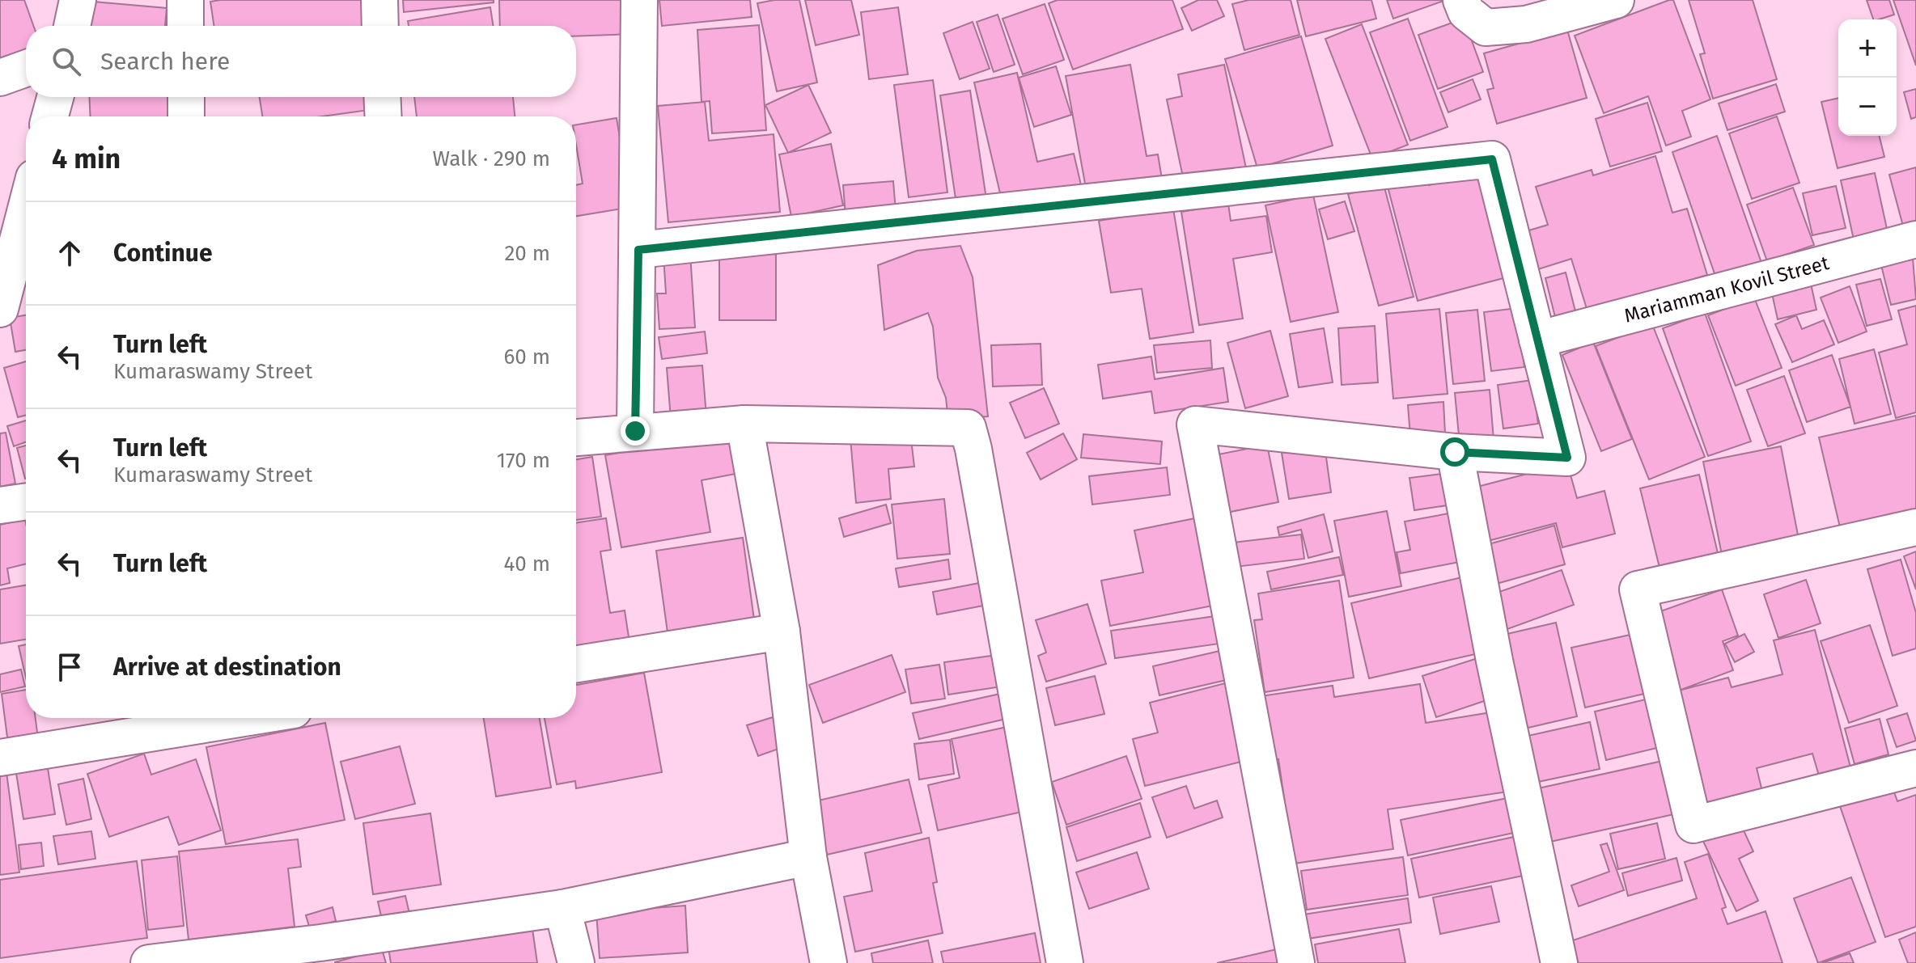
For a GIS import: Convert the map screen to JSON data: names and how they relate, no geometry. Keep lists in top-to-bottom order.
{
  "streets": {
    "street": ["Mariamman Kovil Street"]
  },
  "page": {
    "map_buttons": ["+", "−"],
    "search": "Search here",
    "heading": ["4 min", "Walk · 290 m"],
    "list": [
      ["Continue", "20 m"],
      ["Turn left", "Kumaraswamy Street", "60 m"],
      ["Turn left", "Kumaraswamy Street", "170 m"],
      ["Turn left", "40 m"],
      "Arrive at destination"
    ]
  }
}
